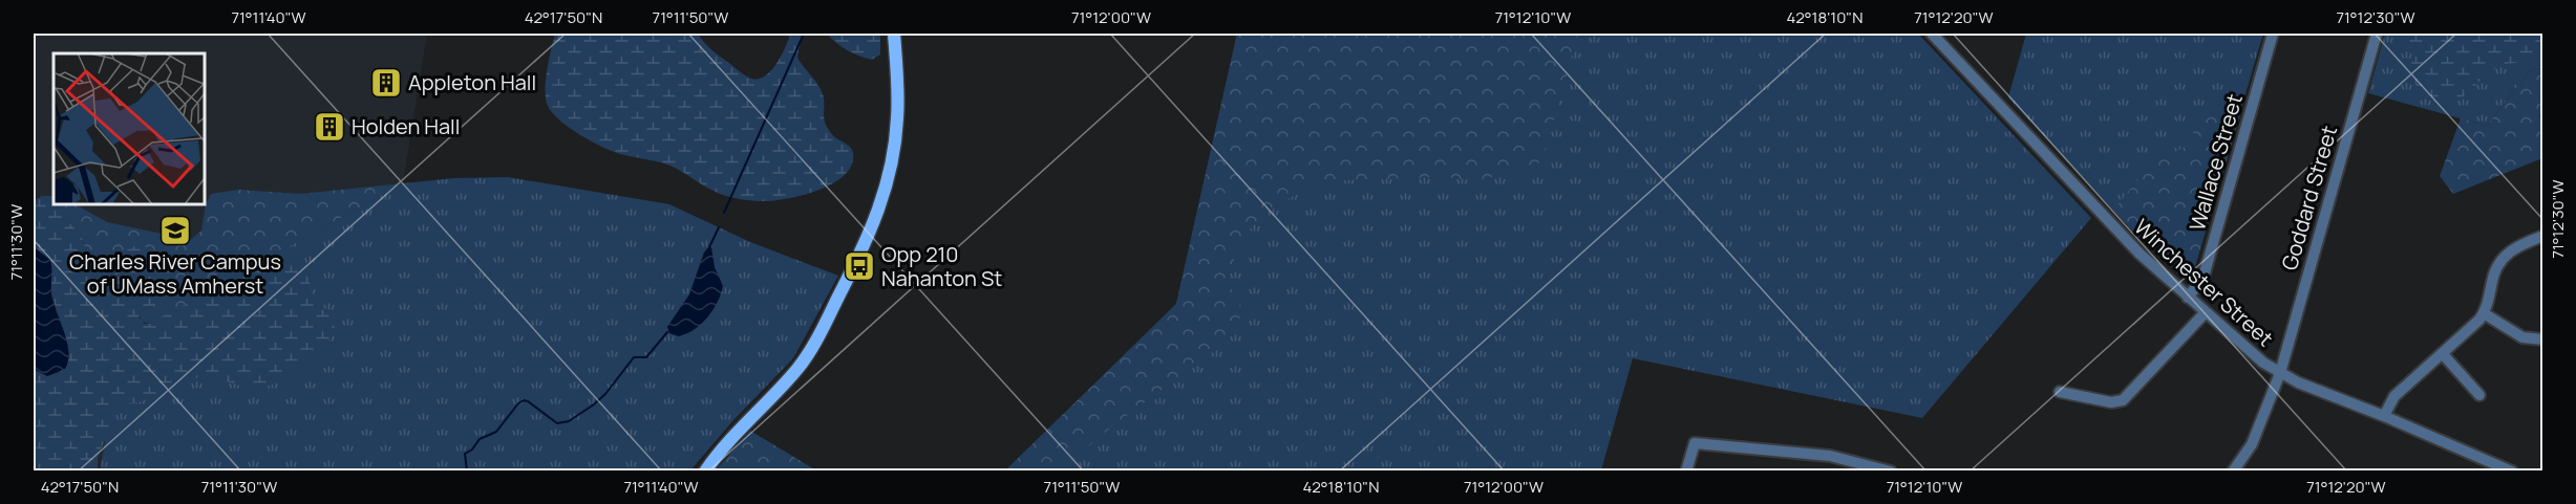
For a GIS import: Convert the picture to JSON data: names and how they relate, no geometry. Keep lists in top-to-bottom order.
{
  "streets": {
    "street": ["Wallace Street", "Goddard Street", "Winchester Street"]
  },
  "crossings": [
    ["Wallace Street", "Winchester Street"],
    ["Goddard Street", "Winchester Street"]
  ],
  "places": {
    "building": ["Appleton Hall", "Holden Hall"],
    "school or university": ["Charles River Campus of UMass Amherst"],
    "bus stop": ["Opp 210 Nahanton St"]
  },
  "coordinates": [
    "71°11'40\"W",
    "42°17'50\"N",
    "71°11'50\"W",
    "71°12'00\"W",
    "71°12'10\"W",
    "42°18'10\"N",
    "71°12'20\"W",
    "71°12'30\"W",
    "71°11'30\"W"
  ]
}
